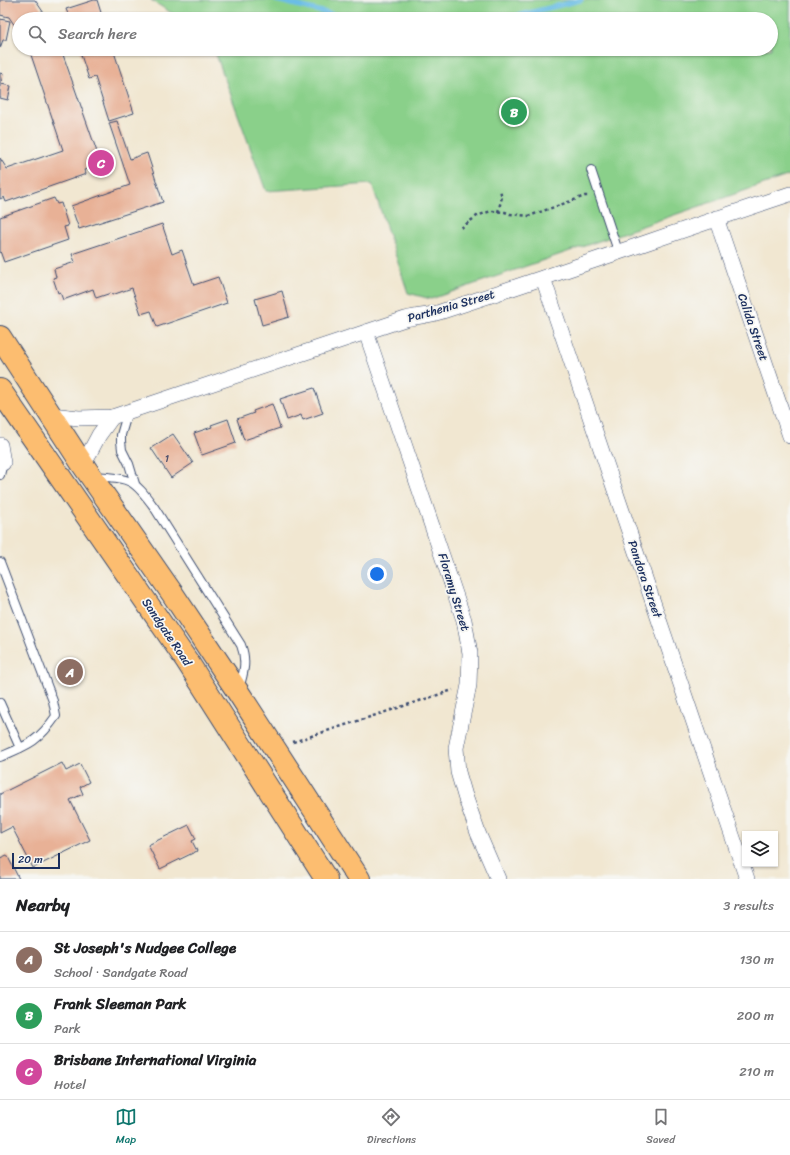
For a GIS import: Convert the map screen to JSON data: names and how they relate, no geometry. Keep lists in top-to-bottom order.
{
  "streets": {
    "highway": ["Sandgate Road"],
    "street": [
      "Parthenia Street",
      "Calida Street",
      "Pandora Street",
      "Floramy Street"
    ]
  },
  "crossings": [
    ["Parthenia Street", "Calida Street"],
    ["Parthenia Street", "Pandora Street"],
    ["Parthenia Street", "Floramy Street"]
  ],
  "house_numbers": ["1"],
  "scale_bar": "20 m",
  "page": {
    "search": "Search here",
    "pins": ["B", "C", "A"],
    "scale": "20 m",
    "heading": ["Nearby", "3 results"],
    "list": [
      {
        "mark": "A",
        "name": "St Joseph's Nudgee College",
        "note": "School · Sandgate Road",
        "value": "130 m"
      },
      {
        "mark": "B",
        "name": "Frank Sleeman Park",
        "note": "Park",
        "value": "200 m"
      },
      {
        "mark": "C",
        "name": "Brisbane International Virginia",
        "note": "Hotel",
        "value": "210 m"
      }
    ],
    "nav": ["Map", "Directions", "Saved"]
  }
}
